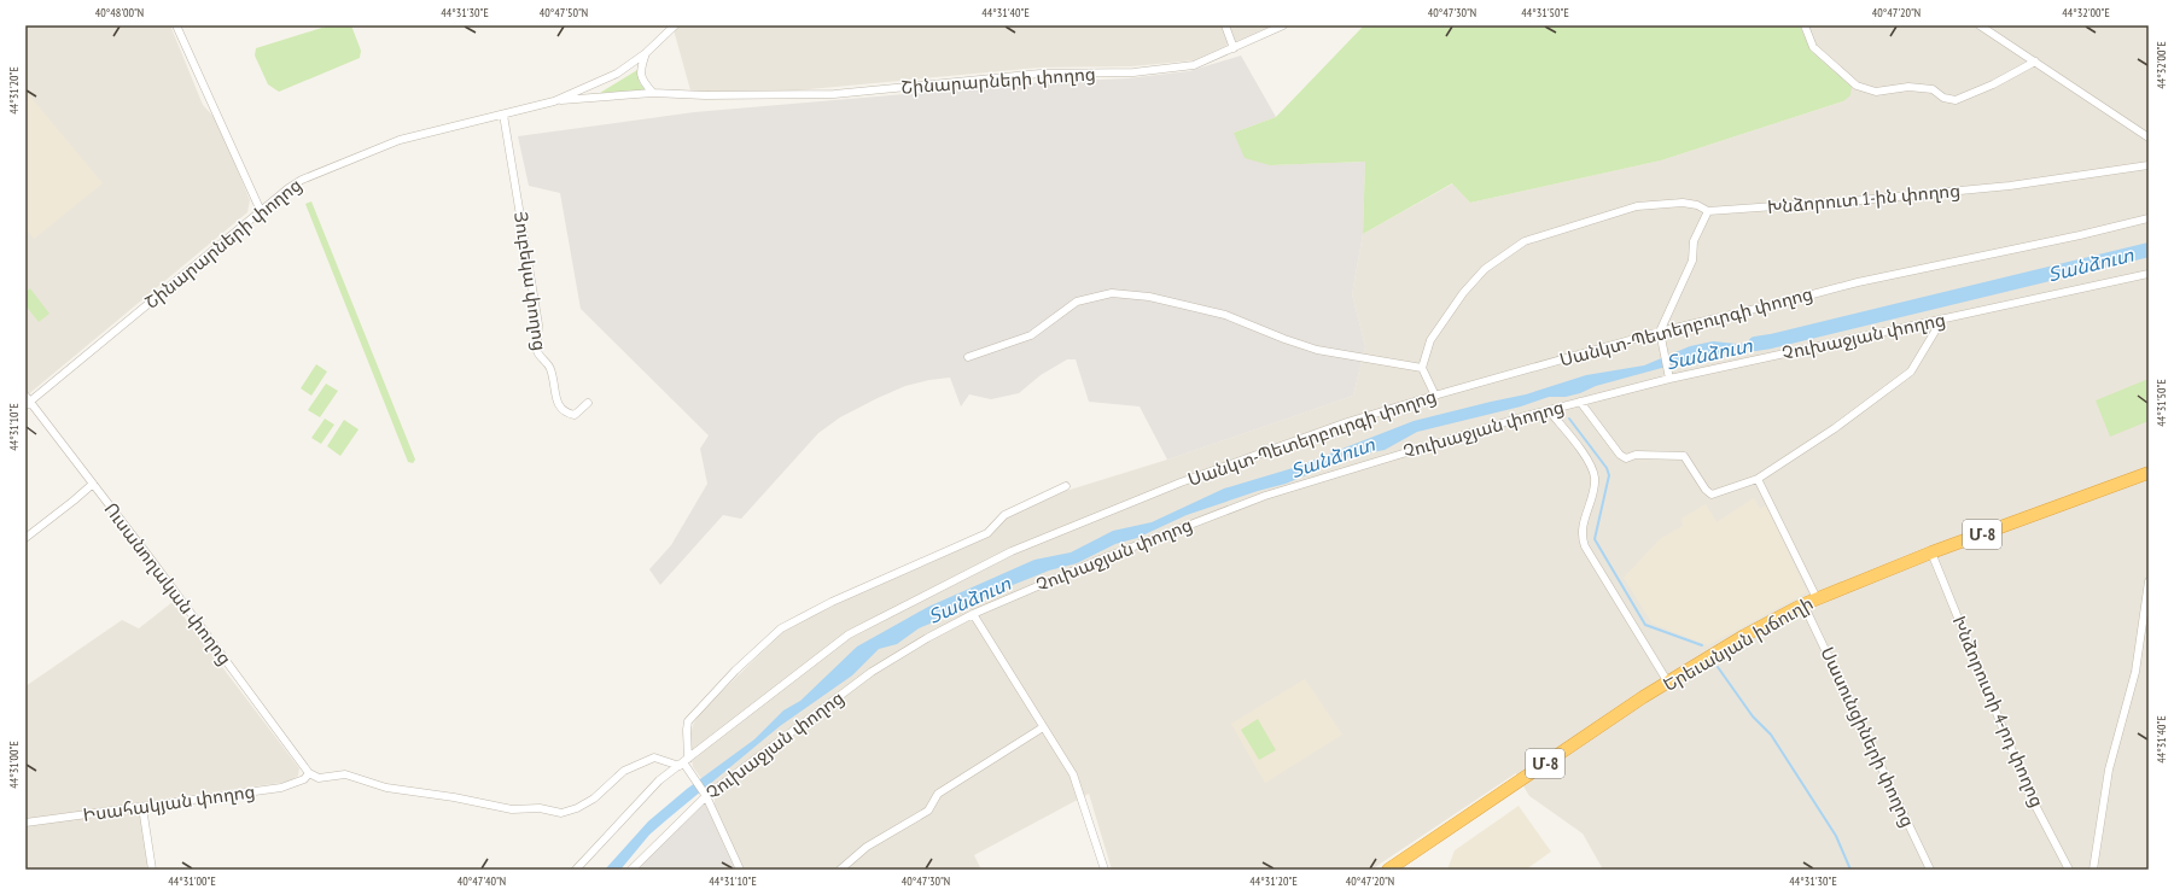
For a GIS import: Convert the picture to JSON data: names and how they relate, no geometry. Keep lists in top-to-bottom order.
{
  "streets": {
    "highway": ["Մ-8", "Երեւանյան խճուղի"],
    "street": [
      "Շինարարների փողոց",
      "Խնձորուտ 1-ին փողոց",
      "Յուբեկա փողոց",
      "Սանկտ-Պետերբուրգի փողոց",
      "Չուխաջյան փողոց",
      "Ուսանողական փողոց",
      "Խնձորուտի 4-րդ փողոց",
      "Սասունցիների փողոց",
      "Իսահակյան փողոց"
    ]
  },
  "crossings": [
    ["Շինարարների փողոց", "Յուբեկա փողոց"],
    ["Շինարարների փողոց", "Ուսանողական փողոց"],
    ["Ուսանողական փողոց", "Իսահակյան փողոց"],
    ["Երեւանյան խճուղի", "Խնձորուտի 4-րդ փողոց"],
    ["Երեւանյան խճուղի", "Սասունցիների փողոց"]
  ],
  "water": ["Տանձուտ"],
  "coordinates": [
    "40°48'00\"N",
    "44°31'30\"E",
    "40°47'50\"N",
    "44°31'40\"E",
    "40°47'30\"N",
    "44°31'50\"E",
    "40°47'20\"N",
    "44°32'00\"E",
    "44°31'20\"E",
    "44°31'10\"E",
    "44°31'00\"E",
    "40°47'40\"N"
  ]
}
